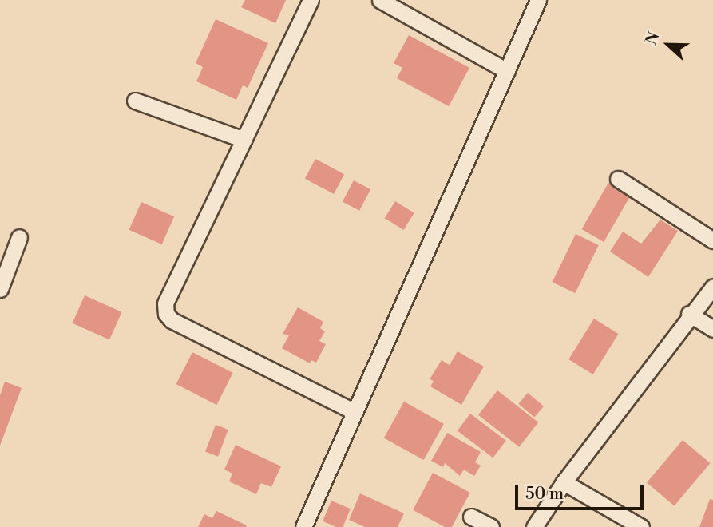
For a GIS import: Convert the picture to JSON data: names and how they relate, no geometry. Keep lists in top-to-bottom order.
{
  "scale_bar": "50 m",
  "north": "left"
}
